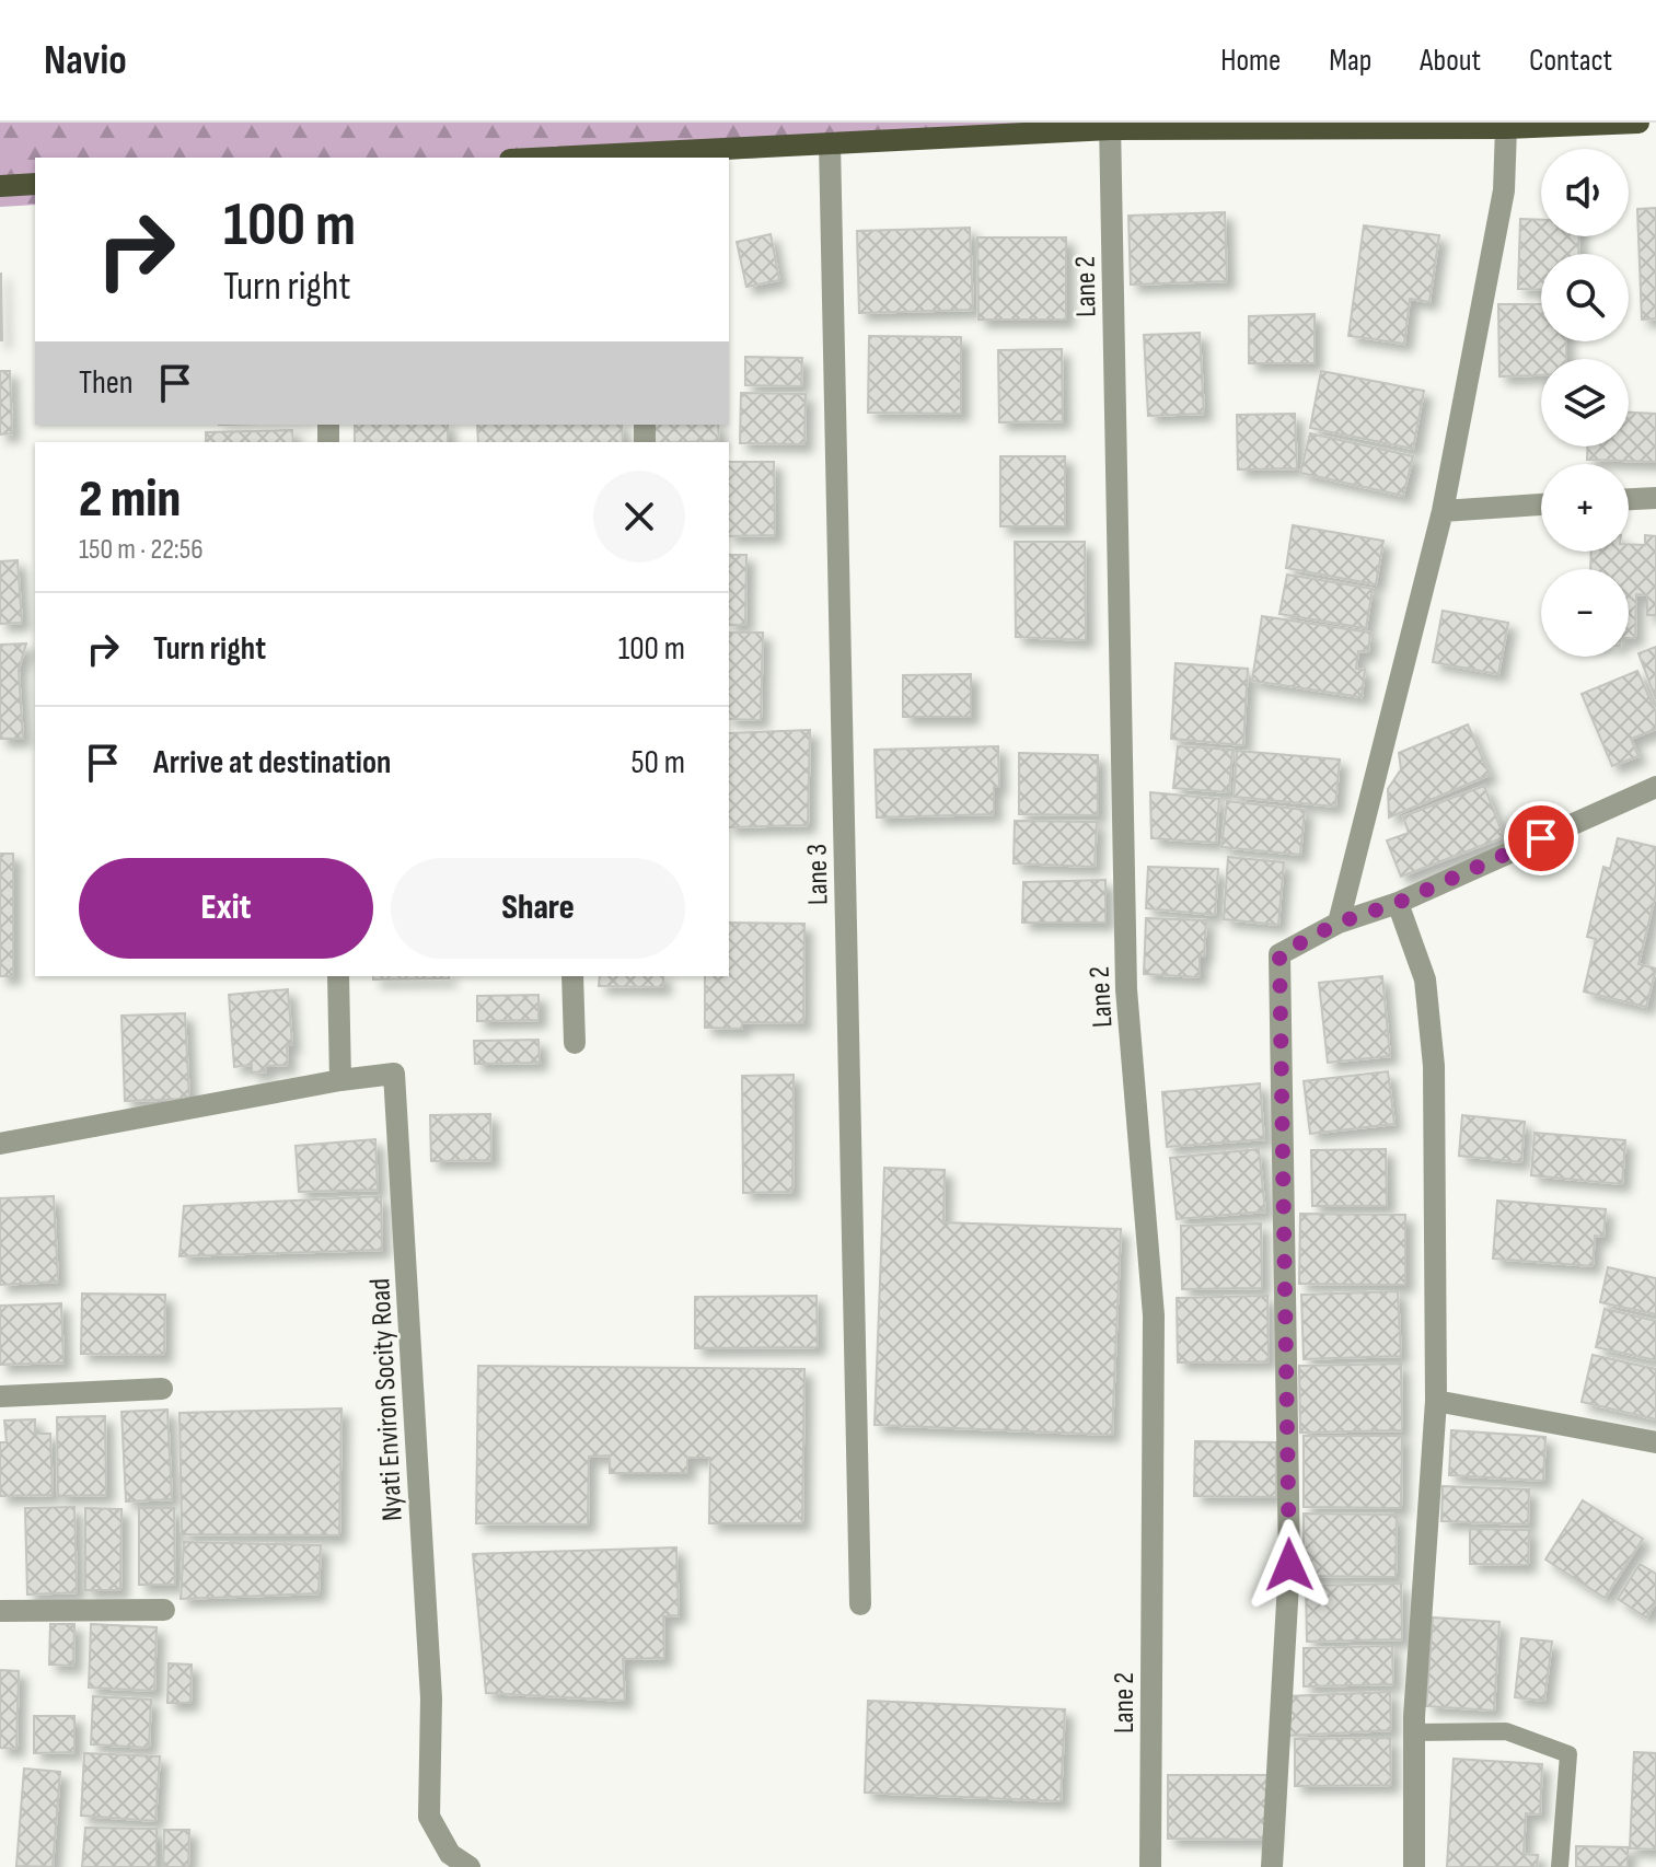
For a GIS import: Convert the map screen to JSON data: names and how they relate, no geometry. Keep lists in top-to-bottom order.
{
  "streets": {
    "street": ["Lane 2", "Lane 3", "Nyati Environ Socity Road"]
  },
  "page": {
    "header": "Navio",
    "nav": [
      "Home",
      "Map",
      "About",
      "Contact"
    ],
    "map_buttons": ["+", "−"],
    "turn": ["100 m", "Turn right"],
    "then": "Then",
    "heading": ["2 min", "150 m · 22:56"],
    "list": [
      {
        "name": "Turn right",
        "value": "100 m"
      },
      {
        "name": "Arrive at destination",
        "value": "50 m"
      }
    ],
    "buttons": ["Exit", "Share"]
  }
}
